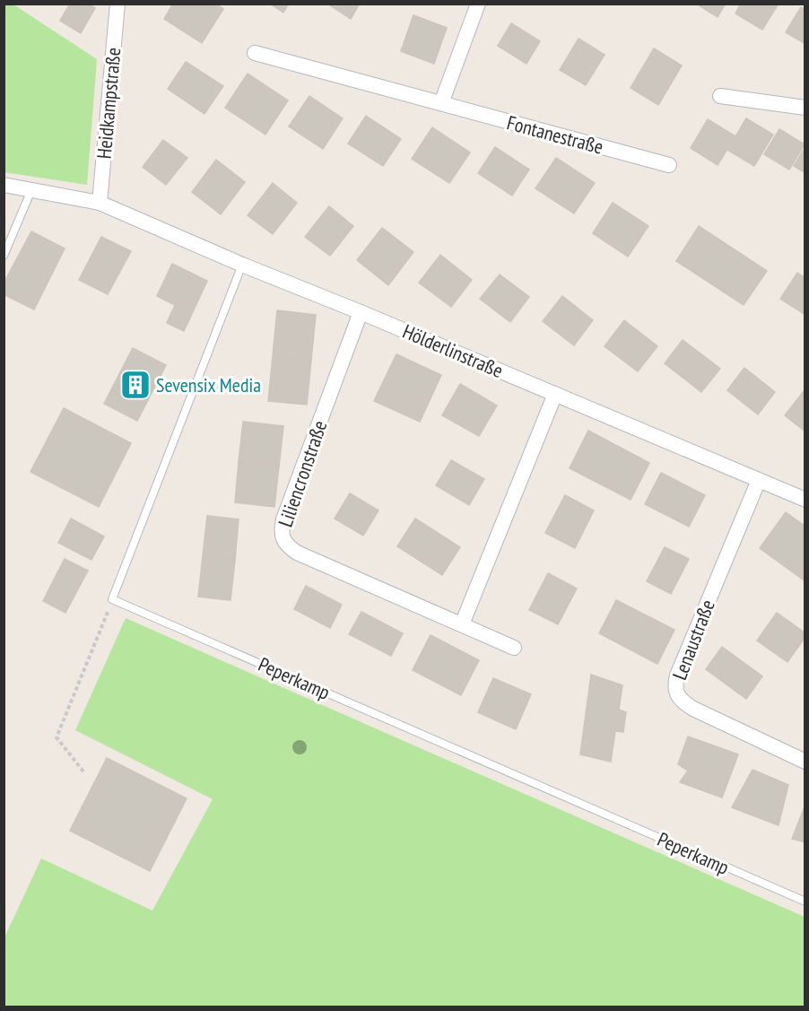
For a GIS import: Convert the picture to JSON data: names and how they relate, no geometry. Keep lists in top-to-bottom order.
{
  "streets": {
    "street": [
      "Heidkampstraße",
      "Fontanestraße",
      "Hölderlinstraße",
      "Liliencronstraße",
      "Lenaustraße"
    ],
    "lane": ["Peperkamp"]
  },
  "crossings": [
    ["Heidkampstraße", "Hölderlinstraße"],
    ["Hölderlinstraße", "Liliencronstraße"],
    ["Hölderlinstraße", "Lenaustraße"]
  ],
  "places": {
    "building": ["Sevensix Media"]
  }
}
